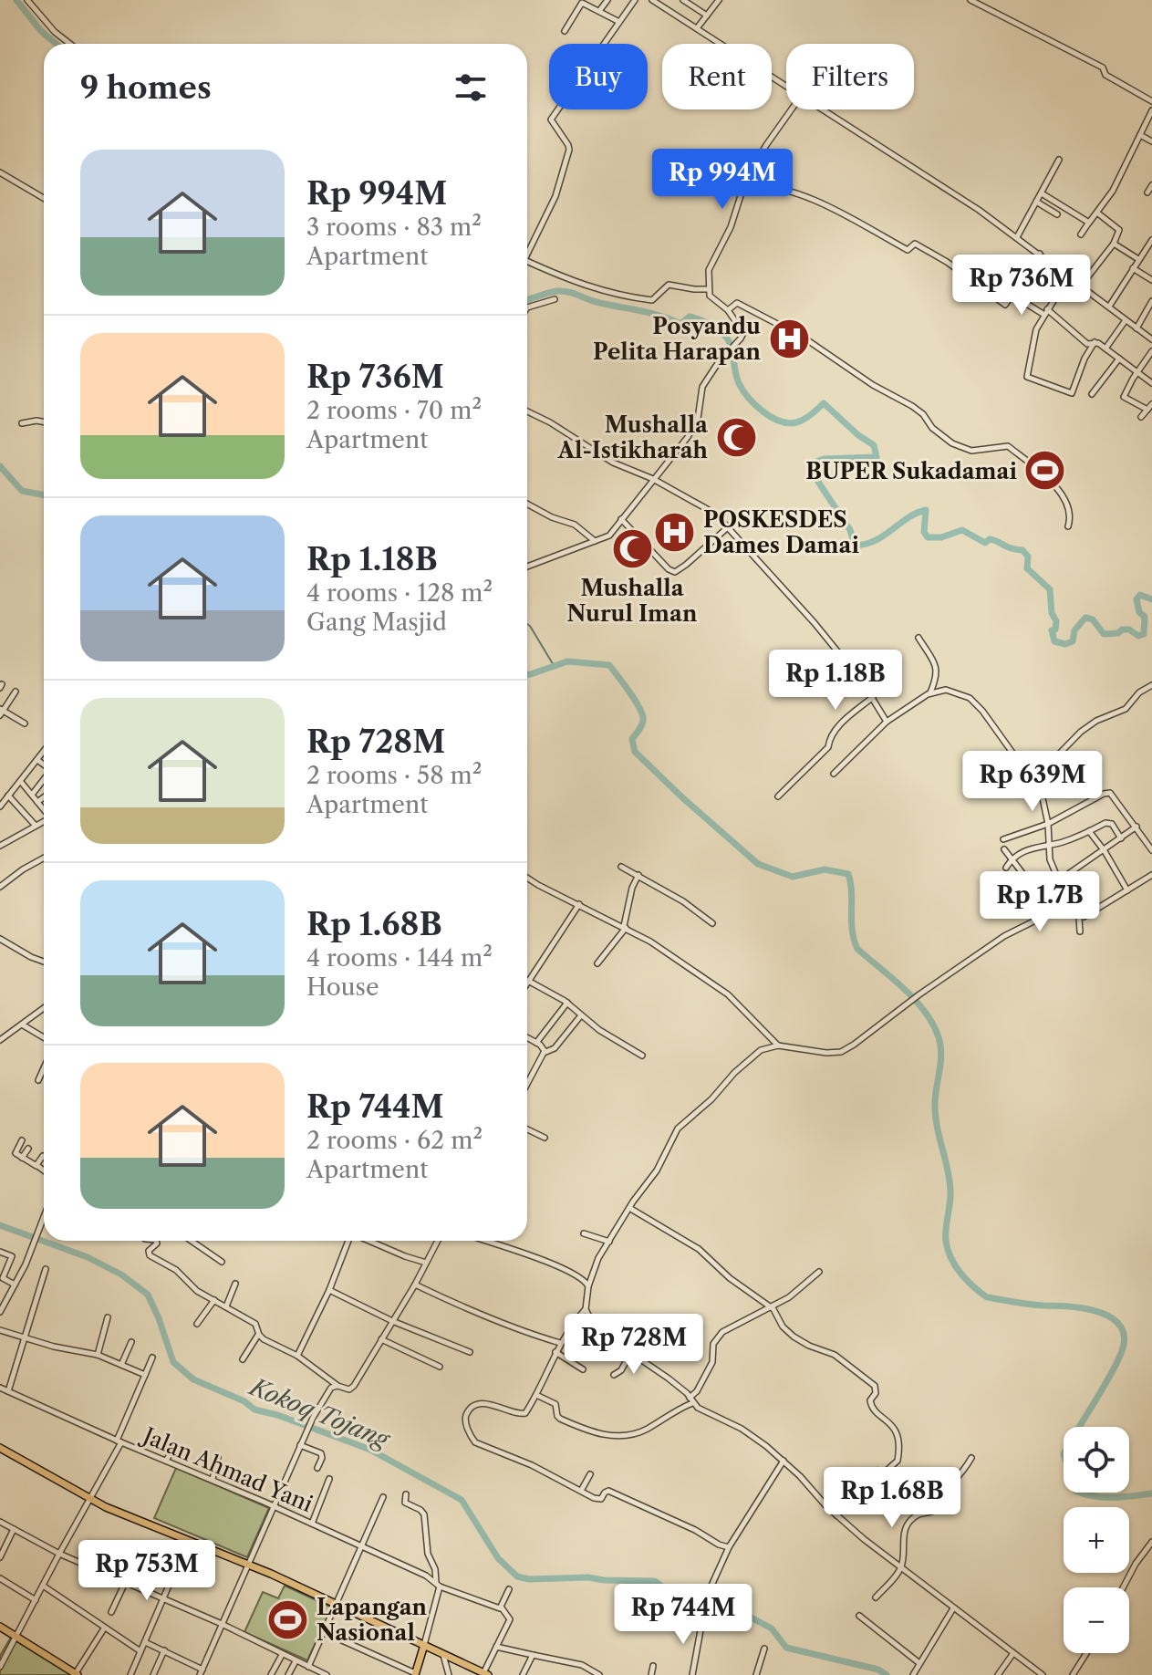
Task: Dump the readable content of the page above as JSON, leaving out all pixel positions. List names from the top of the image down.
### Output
{
  "streets": {
    "street": ["Jalan Ahmad Yani"]
  },
  "water": ["Kokoq Tojang"],
  "places": {
    "hospital": ["Posyandu Pelita Harapan", "POSKESDES Dames Damai"],
    "mosque": ["Mushalla Al-Istikharah", "Mushalla Nurul Iman"],
    "sports": ["BUPER Sukadamai", "Lapangan Nasional"]
  },
  "page": {
    "chip": ["Buy", "Rent", "Filters"],
    "heading": "9 homes",
    "list": [
      {
        "name": "Rp 994M",
        "note": "3 rooms · 83 m² · Apartment"
      },
      {
        "name": "Rp 736M",
        "note": "2 rooms · 70 m² · Apartment"
      },
      {
        "name": "Rp 1.18B",
        "note": "4 rooms · 128 m² · Gang Masjid"
      },
      {
        "name": "Rp 728M",
        "note": "2 rooms · 58 m² · Apartment"
      },
      {
        "name": "Rp 1.68B",
        "note": "4 rooms · 144 m² · House"
      },
      {
        "name": "Rp 744M",
        "note": "2 rooms · 62 m² · Apartment"
      }
    ],
    "price": [
      "Rp 994M",
      "Rp 736M",
      "Rp 1.18B",
      "Rp 639M",
      "Rp 1.7B",
      "Rp 728M",
      "Rp 1.68B",
      "Rp 753M",
      "Rp 744M"
    ],
    "map_buttons": ["+", "−"]
  }
}
